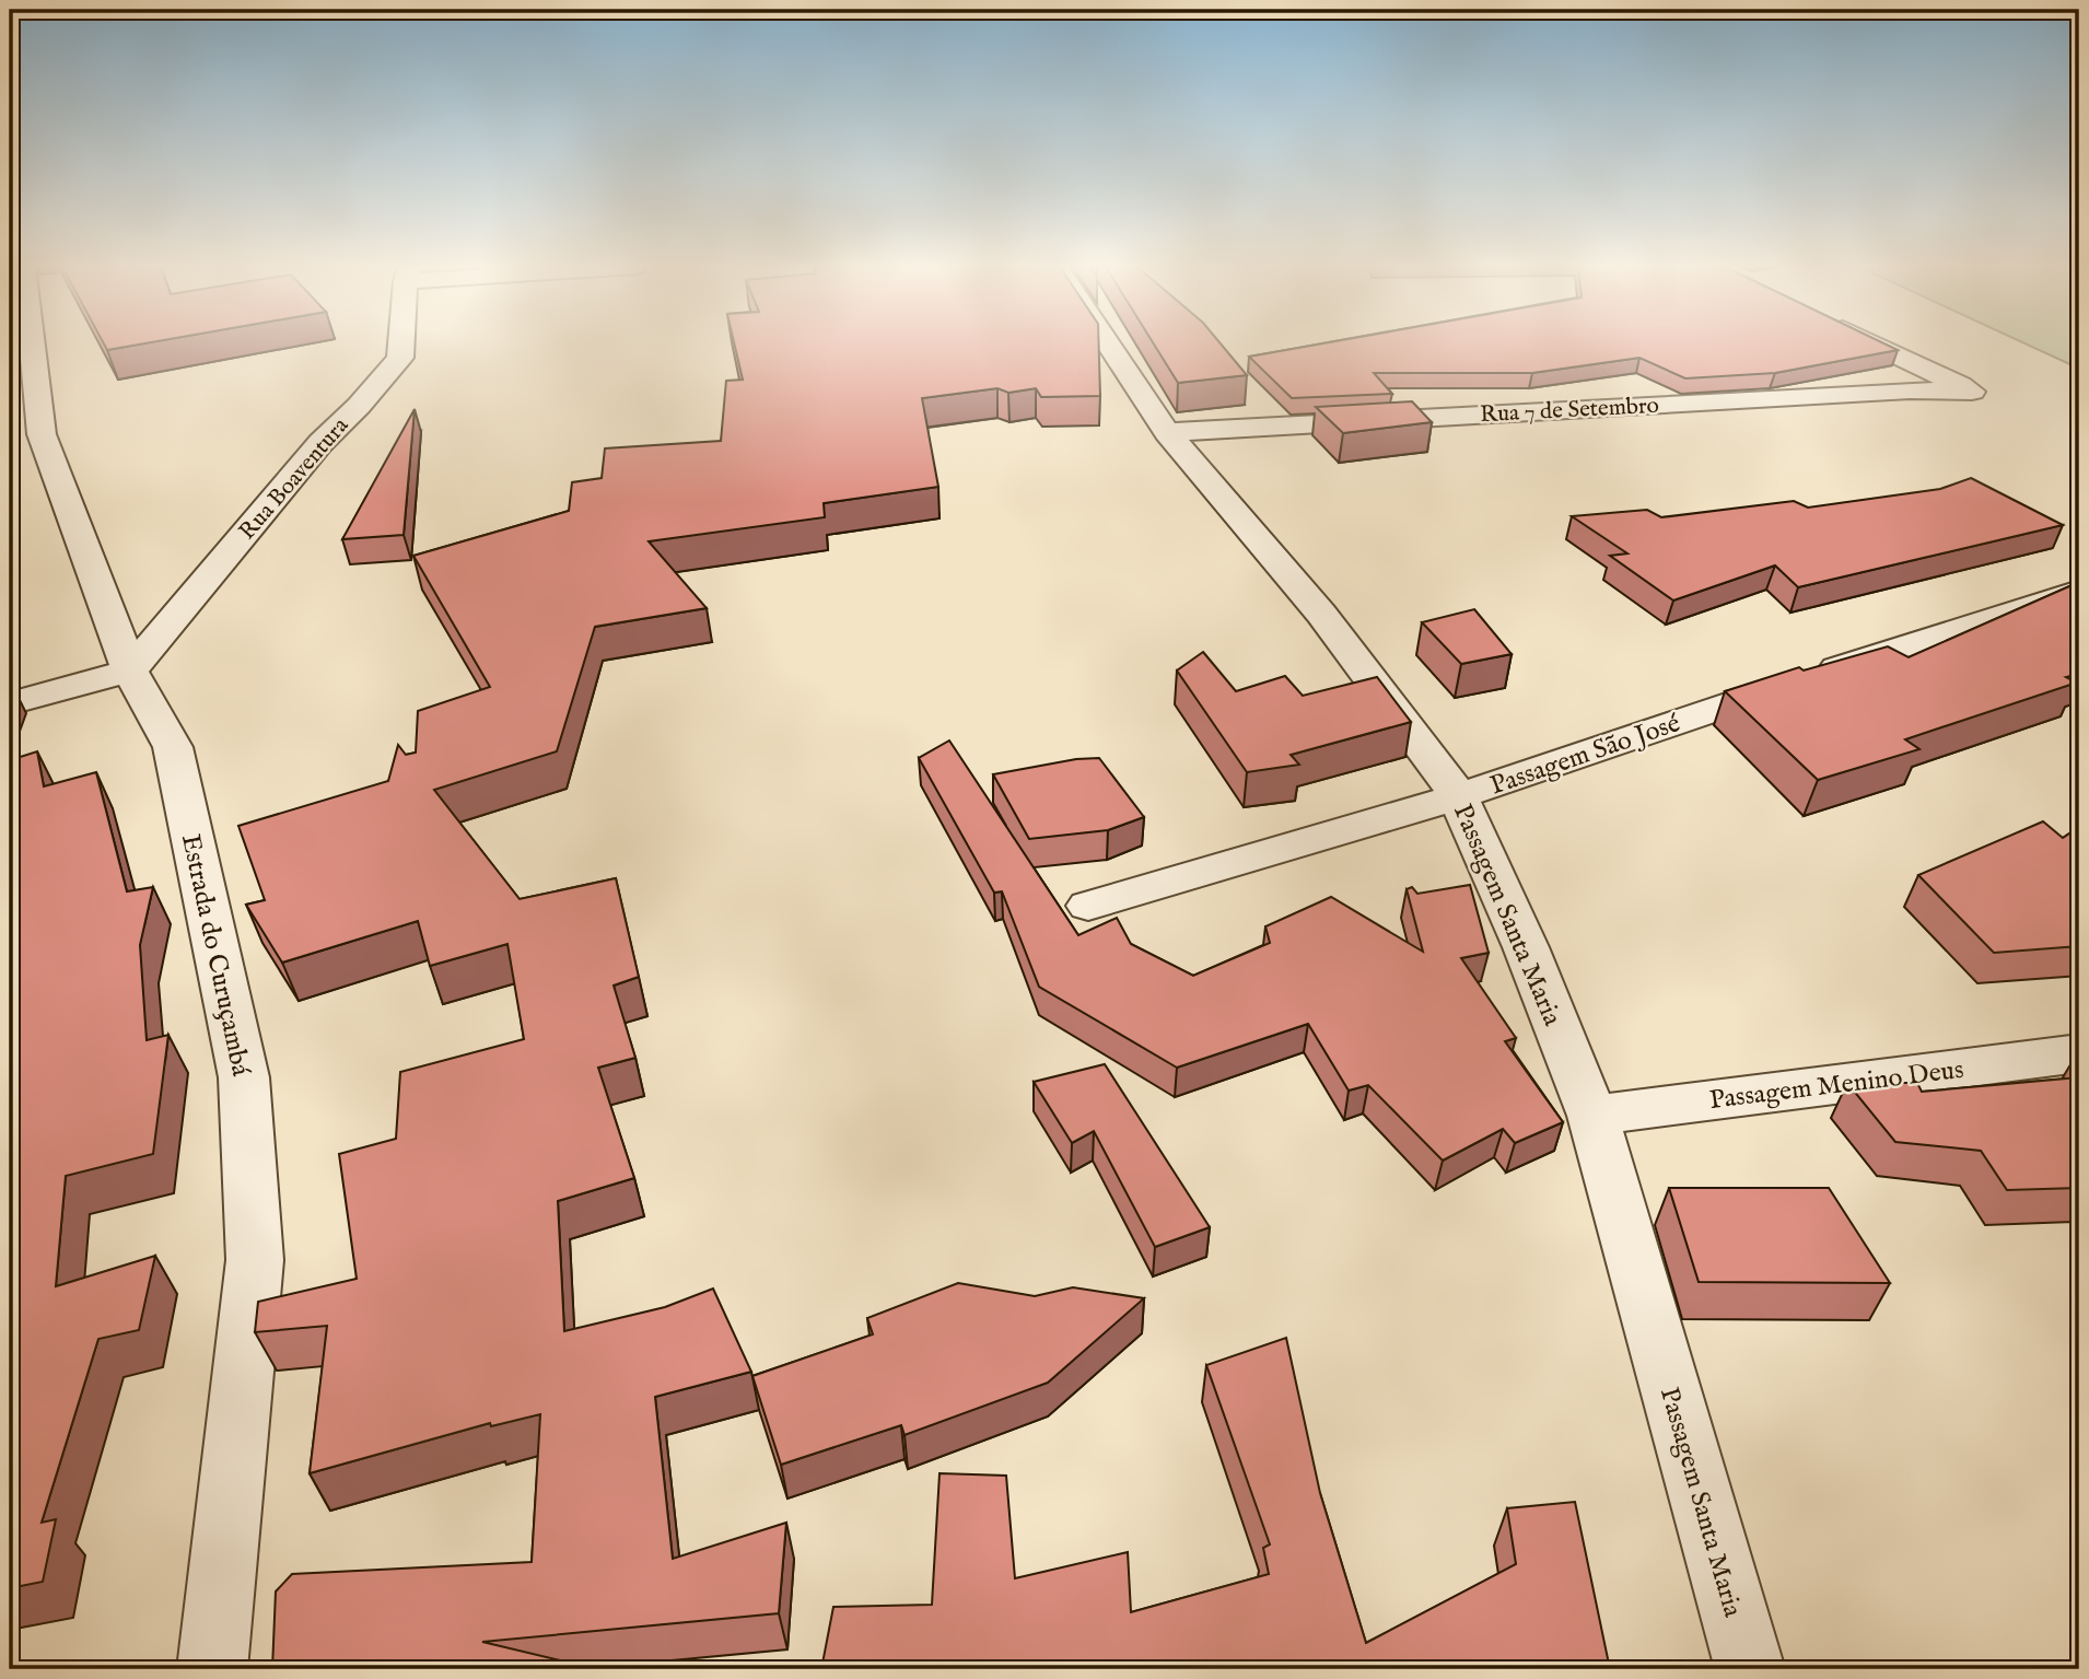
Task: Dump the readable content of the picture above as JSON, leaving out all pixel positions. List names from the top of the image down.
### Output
{
  "streets": {
    "street": [
      "Rua 7 de Setembro",
      "Rua Boaventura",
      "Passagem São José",
      "Passagem Santa Maria",
      "Estrada do Curuçambá",
      "Passagem Menino Deus"
    ]
  },
  "crossings": [
    ["Rua 7 de Setembro", "Passagem Santa Maria"],
    ["Rua Boaventura", "Estrada do Curuçambá"],
    ["Passagem São José", "Passagem Santa Maria"],
    ["Passagem Santa Maria", "Passagem Menino Deus"]
  ]
}
